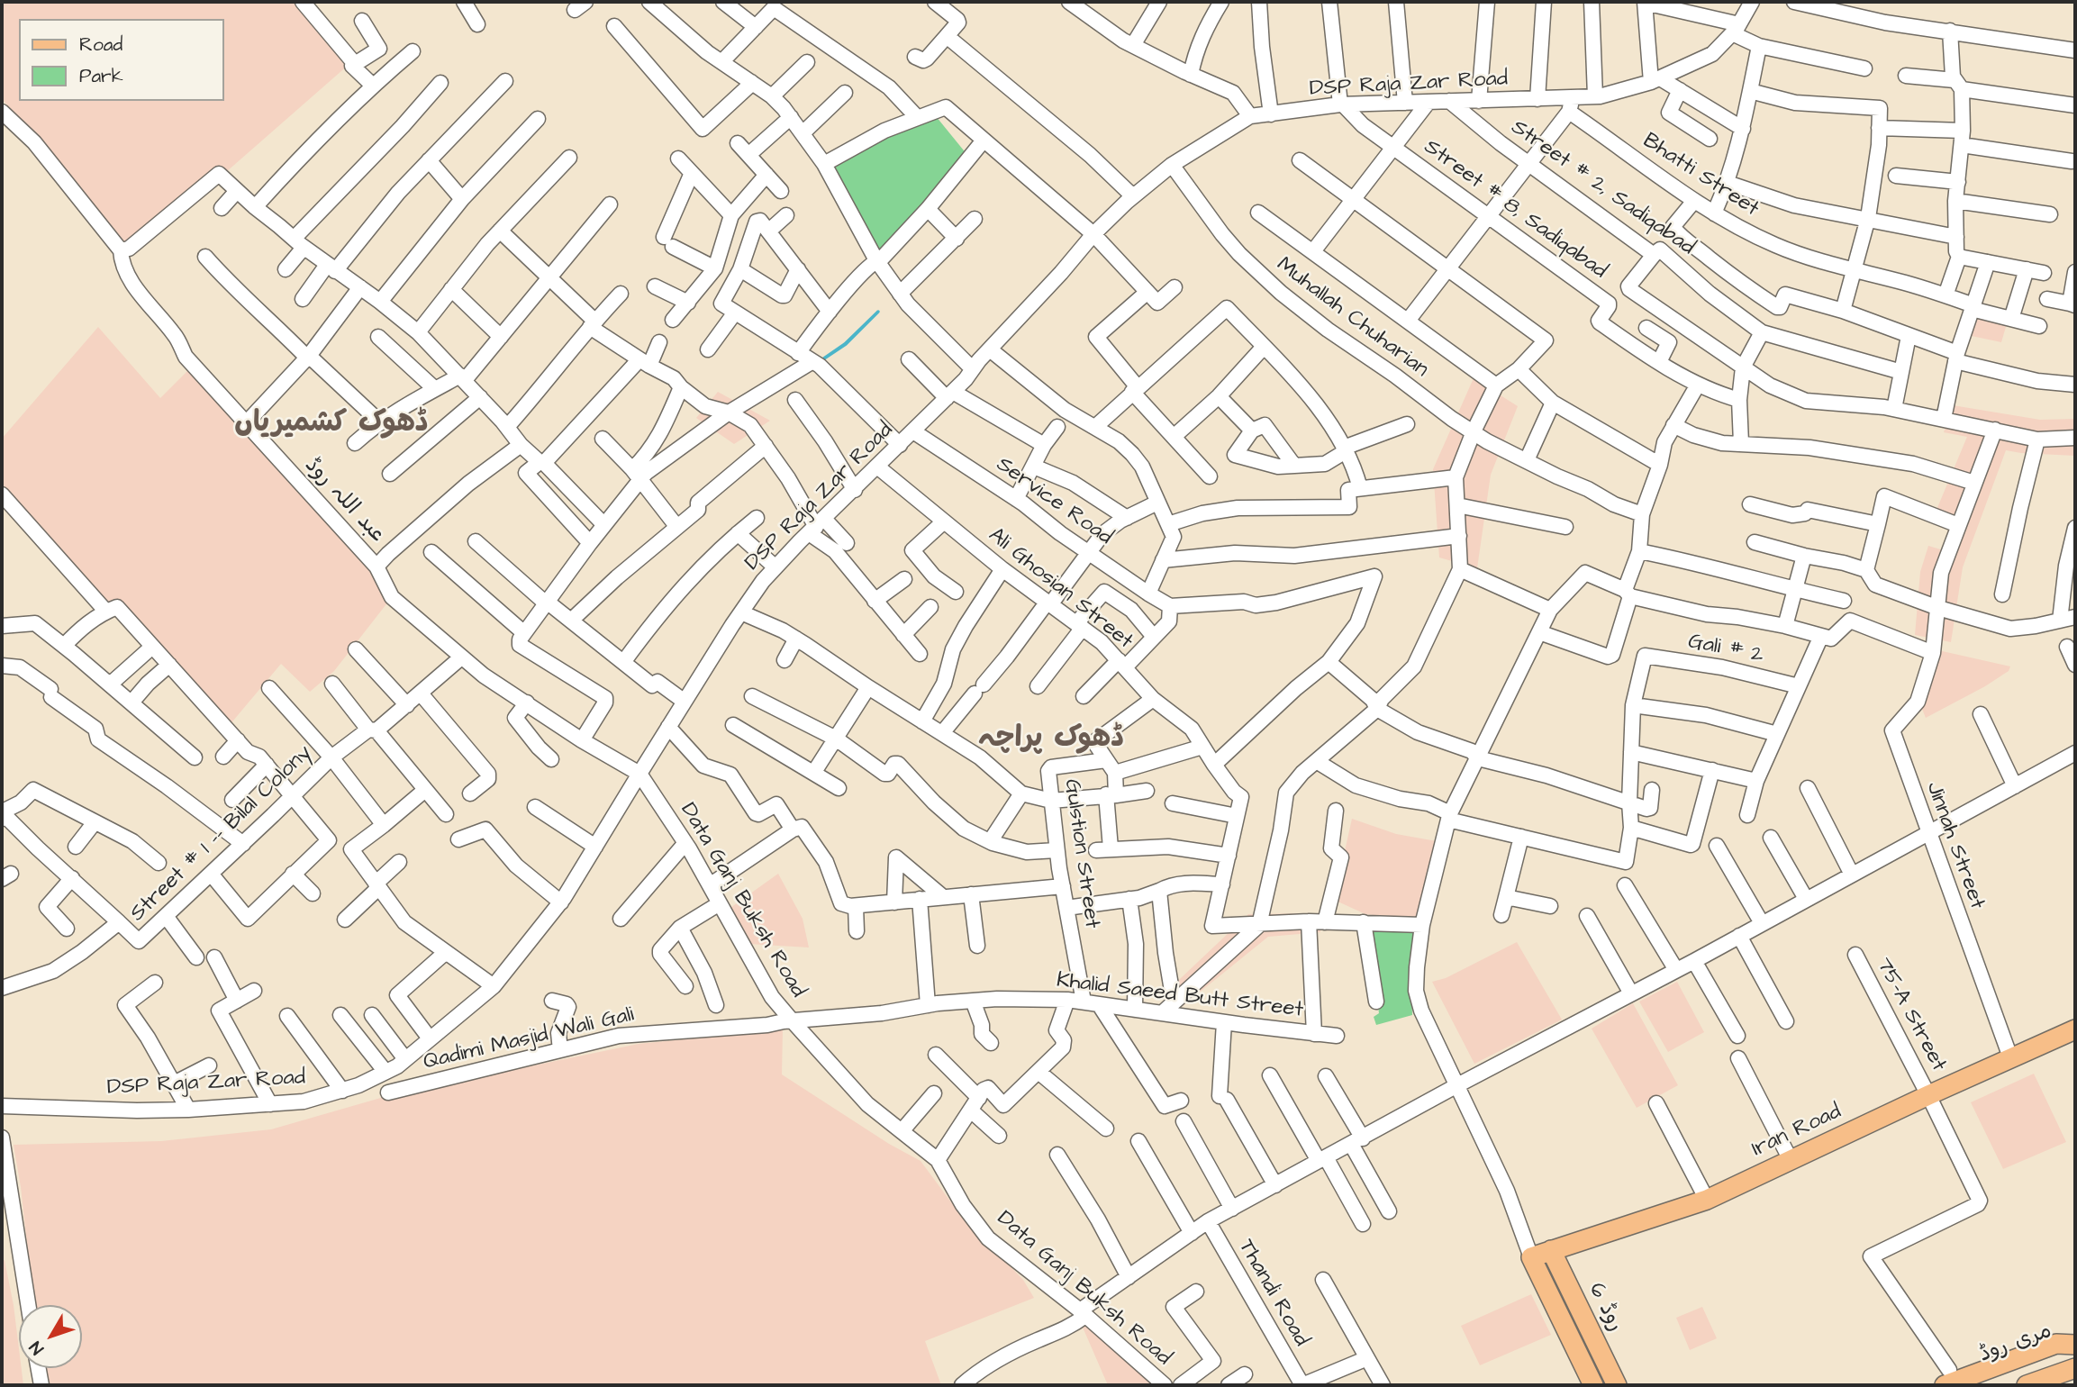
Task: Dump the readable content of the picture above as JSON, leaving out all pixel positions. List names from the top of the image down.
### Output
{
  "streets": {
    "main road": ["Iran Road", "روڈ 6", "مری روڈ"],
    "street": [
      "DSP Raja Zar Road",
      "Bhatti Street",
      "Street # 2, Sadiqabad",
      "Street # 8, Sadiqabad",
      "Muhallah Chuharian",
      "عبد اللہ روڈ",
      "Service Road",
      "Ali Ghosian Street",
      "Gali # 2",
      "Street # 1 -- Bilal Colony",
      "Jinnah Street",
      "Gulstion Street",
      "Data Ganj Buksh Road",
      "Khalid Saeed Butt Street",
      "75-A Street",
      "Qadimi Masjid Wali Gali",
      "Thandi Road"
    ]
  },
  "crossings": [
    ["DSP Raja Zar Road", "Bhatti Street"],
    ["DSP Raja Zar Road", "Street # 2, Sadiqabad"],
    ["DSP Raja Zar Road", "Street # 8, Sadiqabad"],
    ["DSP Raja Zar Road", "Muhallah Chuharian"],
    ["DSP Raja Zar Road", "عبد اللہ روڈ"],
    ["DSP Raja Zar Road", "Service Road"],
    ["DSP Raja Zar Road", "Ali Ghosian Street"],
    ["DSP Raja Zar Road", "Data Ganj Buksh Road"],
    ["عبد اللہ روڈ", "Street # 1 -- Bilal Colony"],
    ["عبد اللہ روڈ", "Data Ganj Buksh Road"],
    ["Jinnah Street", "Iran Road"],
    ["Gulstion Street", "Khalid Saeed Butt Street"],
    ["Data Ganj Buksh Road", "Khalid Saeed Butt Street"],
    ["Data Ganj Buksh Road", "Qadimi Masjid Wali Gali"],
    ["Khalid Saeed Butt Street", "Qadimi Masjid Wali Gali"],
    ["75-A Street", "Iran Road"],
    ["Iran Road", "روڈ 6"]
  ],
  "districts": ["ڈھوک کشمیریاں", "ڈھوک پراچہ"],
  "legend": ["Road", "Park"],
  "north": "bottom left"
}
